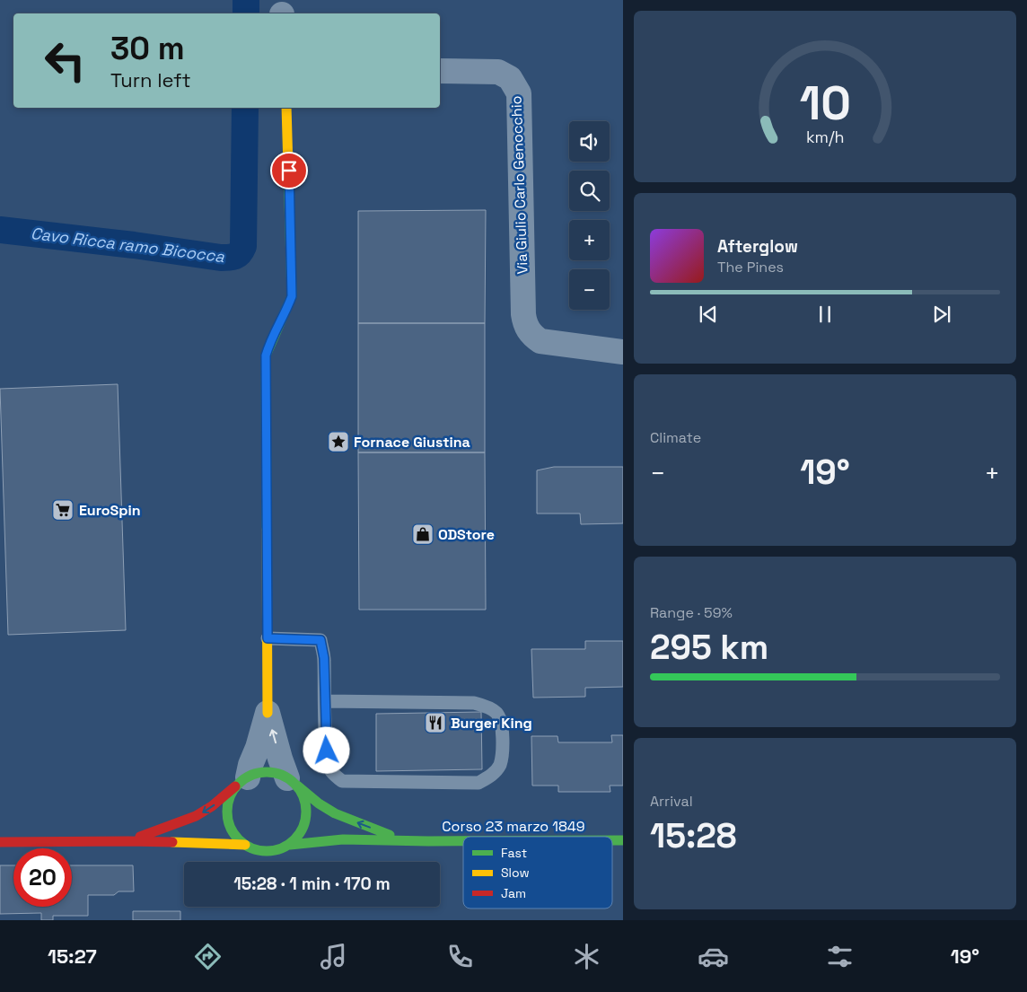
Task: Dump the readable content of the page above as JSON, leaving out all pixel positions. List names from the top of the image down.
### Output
{
  "streets": {
    "main road": ["Corso 23 marzo 1849"],
    "street": ["Via Giulio Carlo Genocchio"]
  },
  "one_way": ["Corso 23 marzo 1849"],
  "water": ["Cavo Ricca ramo Bicocca"],
  "places": {
    "place": ["Fornace Giustina"],
    "supermarket": ["EuroSpin"],
    "shop": ["ODStore"],
    "restaurant": ["Burger King"]
  },
  "legend": ["Fast", "Slow", "Jam"],
  "page": {
    "turn": ["30 m", "Turn left"],
    "map_buttons": ["+", "−"],
    "song": ["Afterglow", "The Pines"],
    "tile": [
      "Climate",
      ["Range · 59%", "295 km"],
      ["Arrival", "15:28"]
    ],
    "heat": ["−", "19°", "+"],
    "limit": "20",
    "trip": "15:28 · 1 min · 170 m",
    "tabs": ["15:27", "19°"],
    "gauge": ["10", "km/h"]
  }
}
